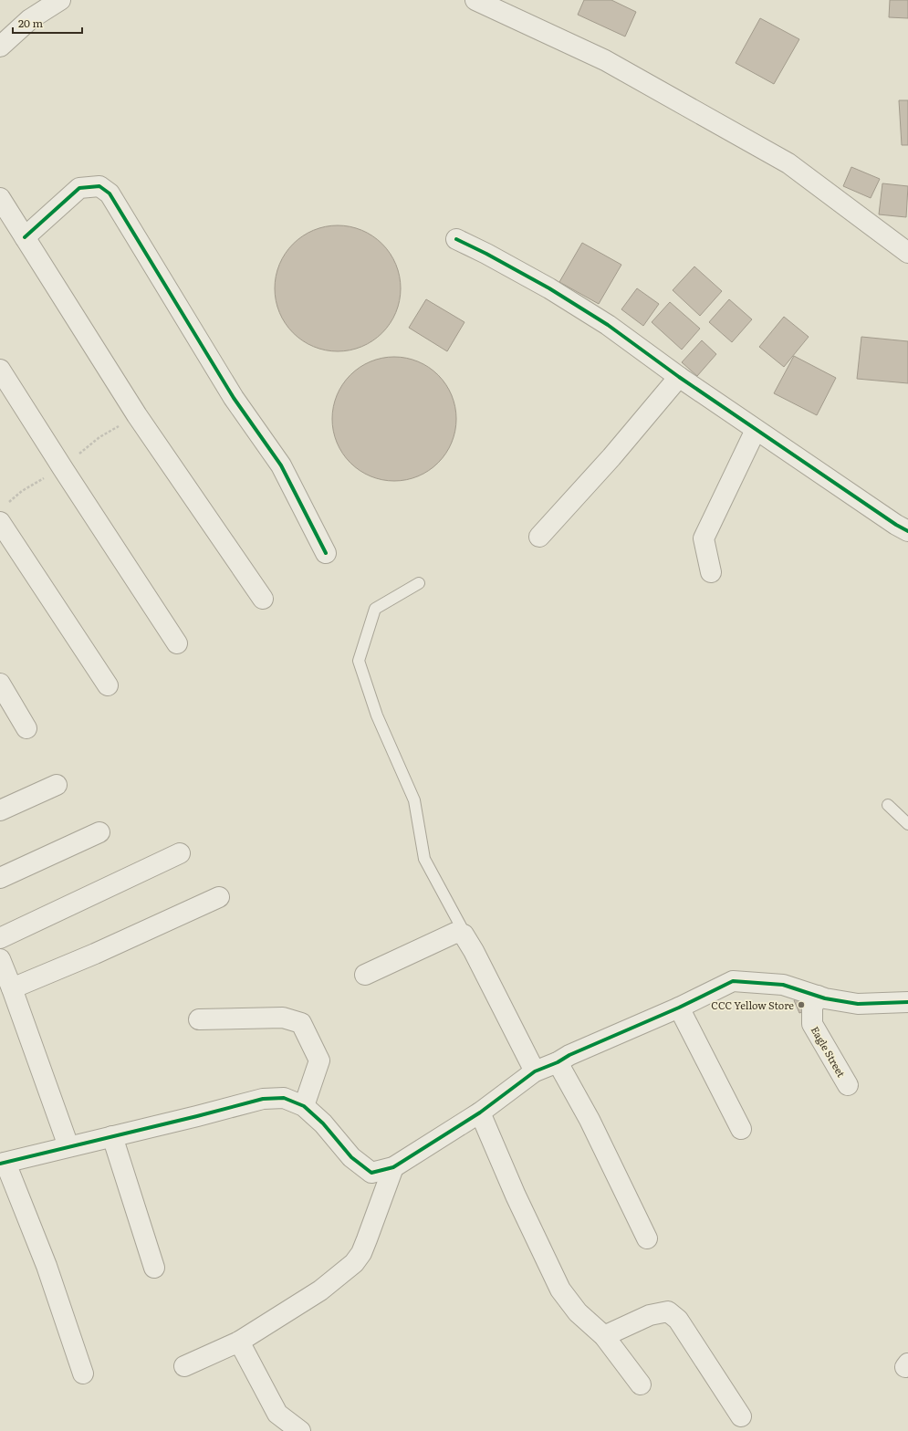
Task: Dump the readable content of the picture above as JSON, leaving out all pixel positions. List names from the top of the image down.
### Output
{
  "streets": {
    "street": ["Eagle Street"]
  },
  "places": ["CCC Yellow Store"],
  "scale_bar": "20 m"
}
